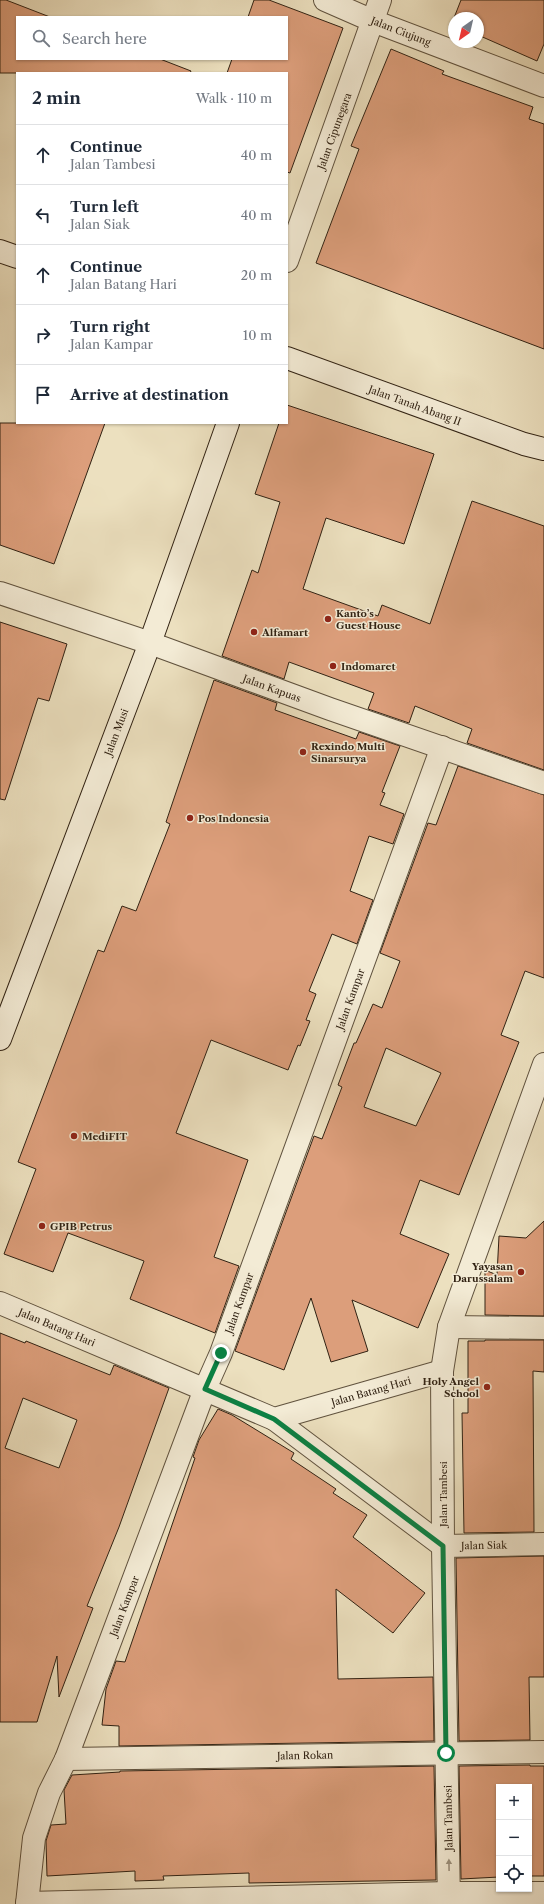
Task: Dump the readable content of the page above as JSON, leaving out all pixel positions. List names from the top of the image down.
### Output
{
  "streets": {
    "street": [
      "Jalan Ciujung",
      "Jalan Cipunegara",
      "Jalan Tanah Abang II",
      "Jalan Kapuas",
      "Jalan Musi",
      "Jalan Kampar",
      "Jalan Batang Hari",
      "Jalan Tambesi",
      "Jalan Siak",
      "Jalan Rokan"
    ]
  },
  "crossings": [
    ["Jalan Ciujung", "Jalan Cipunegara"],
    ["Jalan Kapuas", "Jalan Musi"],
    ["Jalan Kapuas", "Jalan Kampar"],
    ["Jalan Kampar", "Jalan Batang Hari"],
    ["Jalan Kampar", "Jalan Rokan"],
    ["Jalan Batang Hari", "Jalan Tambesi"],
    ["Jalan Tambesi", "Jalan Siak"],
    ["Jalan Tambesi", "Jalan Rokan"]
  ],
  "places": [
    "Kanto’s Guest House",
    "Alfamart",
    "Indomaret",
    "Rexindo Multi Sinarsurya",
    "Pos Indonesia",
    "MediFIT",
    "GPIB Petrus",
    "Yayasan Darussalam",
    "Holy Angel School"
  ],
  "north": "bottom left",
  "page": {
    "search": "Search here",
    "heading": ["2 min", "Walk · 110 m"],
    "list": [
      ["Continue", "Jalan Tambesi", "40 m"],
      ["Turn left", "Jalan Siak", "40 m"],
      ["Continue", "Jalan Batang Hari", "20 m"],
      ["Turn right", "Jalan Kampar", "10 m"],
      "Arrive at destination"
    ],
    "map_buttons": ["+", "−"]
  }
}
